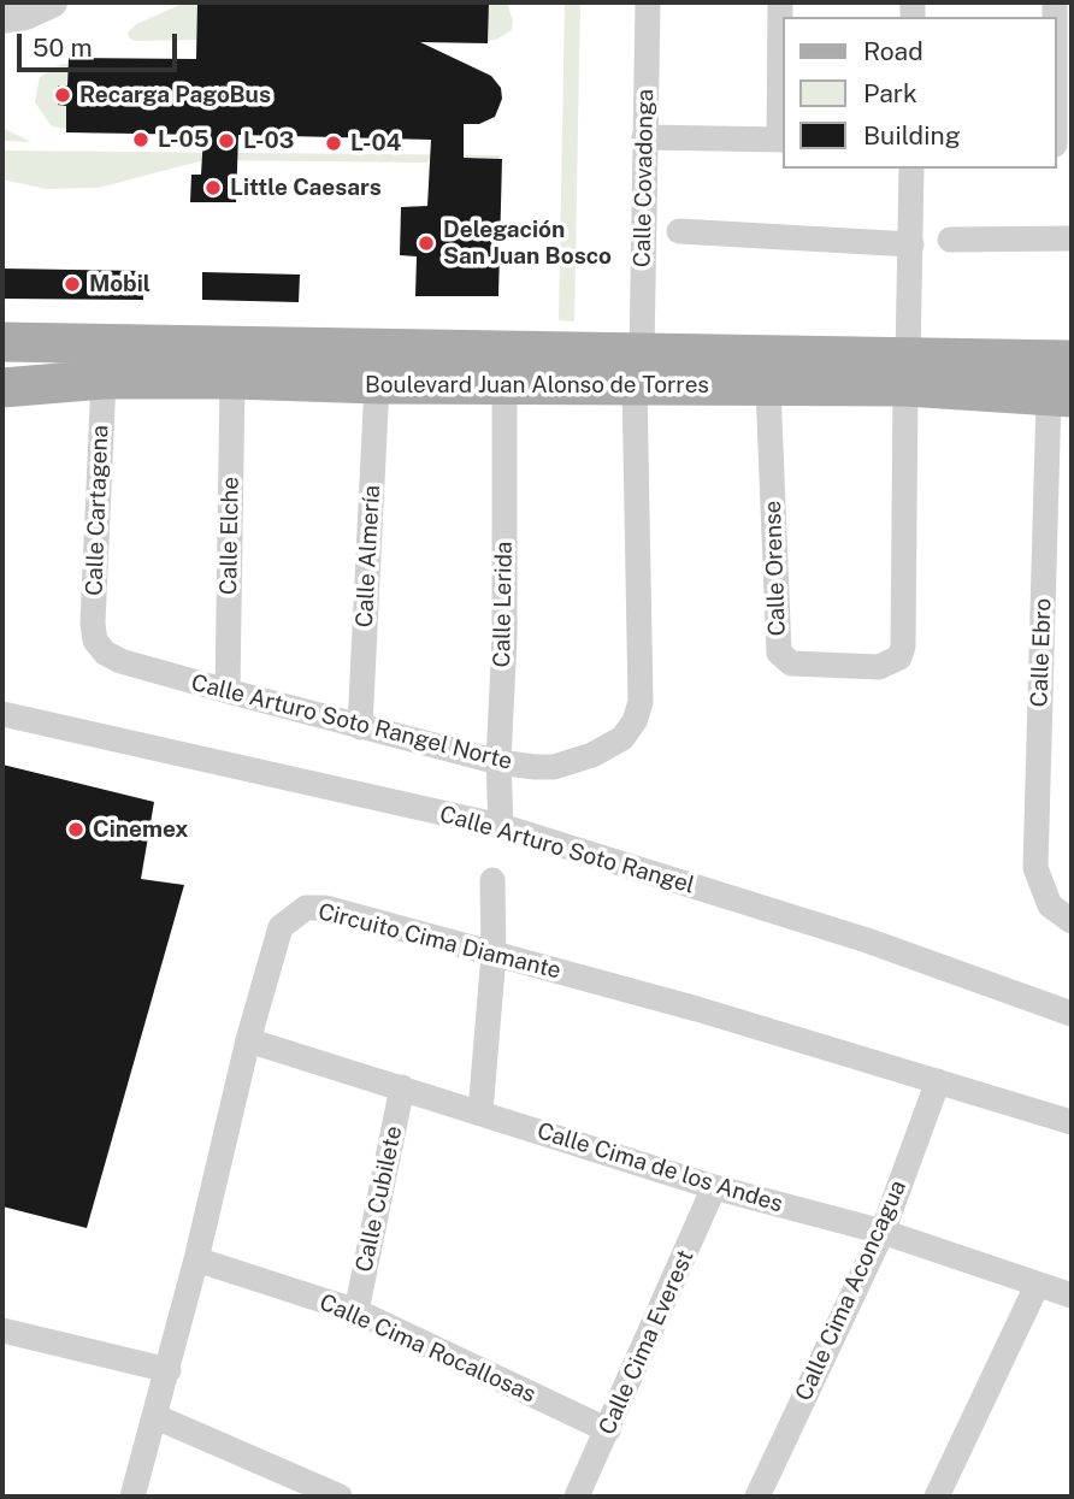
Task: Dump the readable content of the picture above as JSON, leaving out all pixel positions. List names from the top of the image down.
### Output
{
  "streets": {
    "main road": ["Boulevard Juan Alonso de Torres"],
    "street": [
      "Calle Covadonga",
      "Calle Cartagena",
      "Calle Elche",
      "Calle Almería",
      "Calle Orense",
      "Calle Lerida",
      "Calle Ebro",
      "Calle Arturo Soto Rangel Norte",
      "Calle Arturo Soto Rangel",
      "Circuito Cima Diamante",
      "Calle Cima de los Andes",
      "Calle Cubilete",
      "Calle Cima Aconcagua",
      "Calle Cima Everest",
      "Calle Cima Rocallosas"
    ]
  },
  "crossings": [
    ["Calle Covadonga", "Boulevard Juan Alonso de Torres"],
    ["Calle Covadonga", "Calle Arturo Soto Rangel Norte"],
    ["Boulevard Juan Alonso de Torres", "Calle Cartagena"],
    ["Boulevard Juan Alonso de Torres", "Calle Elche"],
    ["Boulevard Juan Alonso de Torres", "Calle Almería"],
    ["Boulevard Juan Alonso de Torres", "Calle Orense"],
    ["Boulevard Juan Alonso de Torres", "Calle Lerida"],
    ["Boulevard Juan Alonso de Torres", "Calle Ebro"],
    ["Calle Cartagena", "Calle Arturo Soto Rangel Norte"],
    ["Calle Elche", "Calle Arturo Soto Rangel Norte"],
    ["Calle Almería", "Calle Arturo Soto Rangel Norte"],
    ["Calle Lerida", "Calle Arturo Soto Rangel Norte"],
    ["Calle Lerida", "Calle Arturo Soto Rangel"],
    ["Circuito Cima Diamante", "Calle Cima de los Andes"],
    ["Circuito Cima Diamante", "Calle Cima Aconcagua"],
    ["Circuito Cima Diamante", "Calle Cima Rocallosas"],
    ["Calle Cima de los Andes", "Calle Cubilete"],
    ["Calle Cima de los Andes", "Calle Cima Aconcagua"],
    ["Calle Cima de los Andes", "Calle Cima Everest"],
    ["Calle Cubilete", "Calle Cima Rocallosas"],
    ["Calle Cima Everest", "Calle Cima Rocallosas"]
  ],
  "places": [
    "Recarga PagoBus",
    "L-05",
    "L-03",
    "L-04",
    "Little Caesars",
    "Delegación San Juan Bosco",
    "Mobil",
    "Cinemex"
  ],
  "legend": ["Road", "Park", "Building"],
  "scale_bar": "50 m"
}
